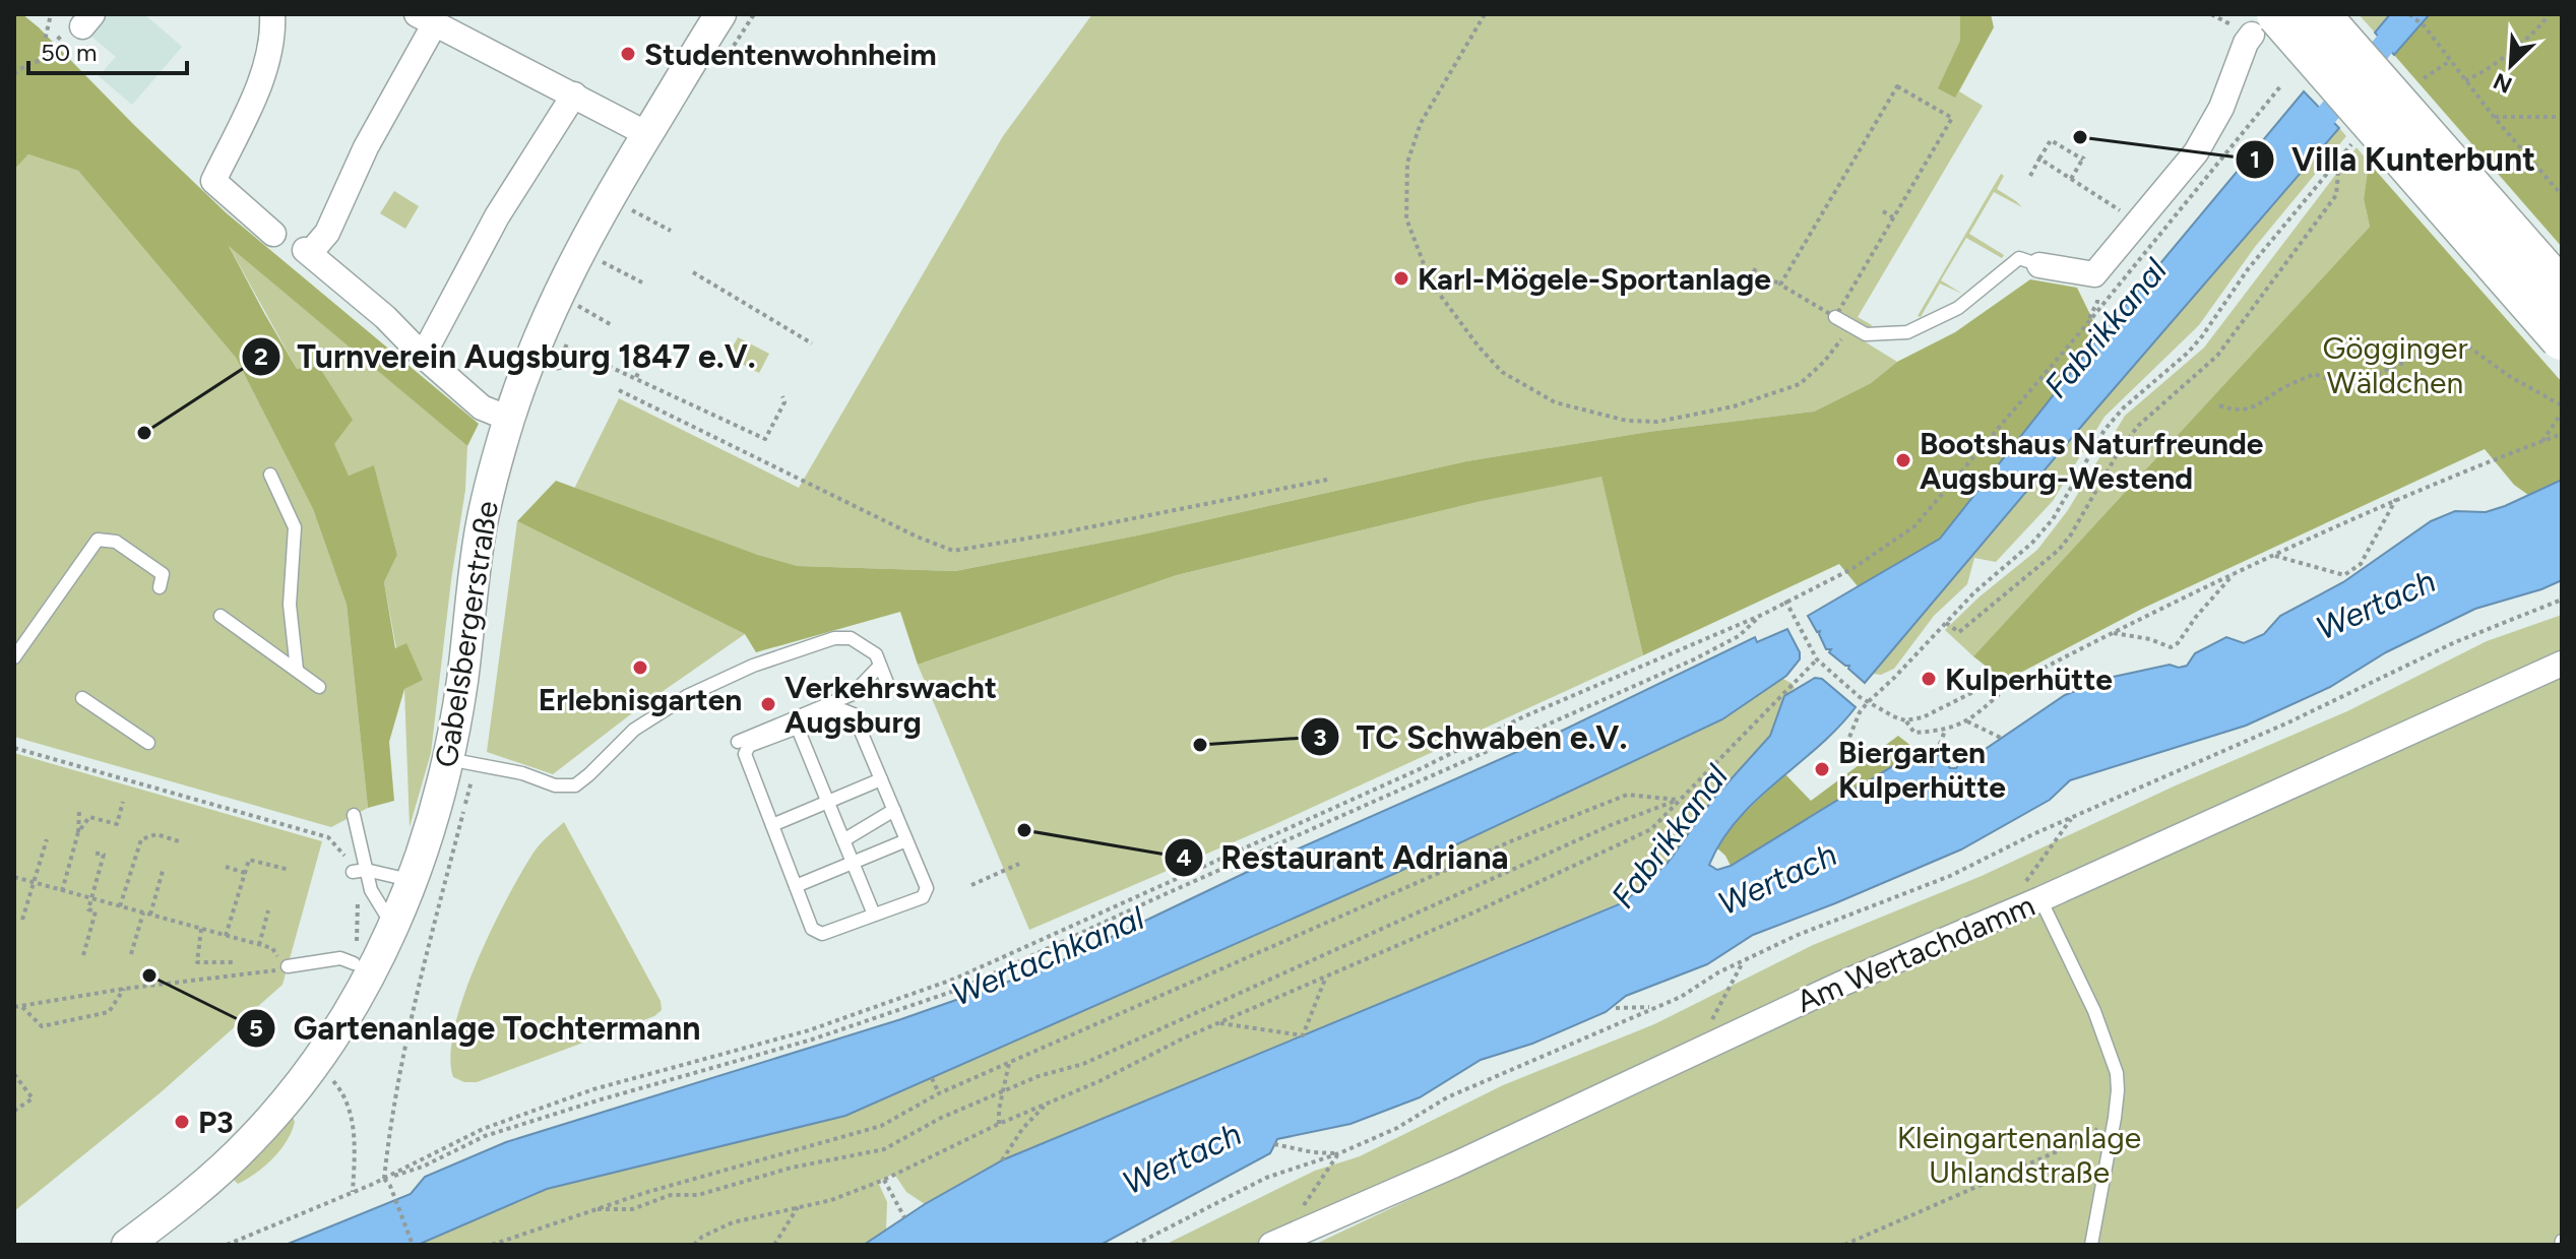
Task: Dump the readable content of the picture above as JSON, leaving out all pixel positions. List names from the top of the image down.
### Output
{
  "streets": {
    "street": ["Gabelsbergerstraße", "Am Wertachdamm"]
  },
  "water": ["Fabrikkanal", "Wertach", "Wertachkanal"],
  "parks": ["Gögginger Wäldchen", "Kleingartenanlage Uhlandstraße"],
  "places": [
    "Studentenwohnheim",
    "Villa Kunterbunt",
    "Karl-Mögele-Sportanlage",
    "Turnverein Augsburg 1847 e.V.",
    "Bootshaus Naturfreunde Augsburg-Westend",
    "Erlebnisgarten",
    "Kulperhütte",
    "Verkehrswacht Augsburg",
    "TC Schwaben e.V.",
    "Biergarten Kulperhütte",
    "Restaurant Adriana",
    "Gartenanlage Tochtermann",
    "P3"
  ],
  "scale_bar": "50 m",
  "north": "bottom left"
}
